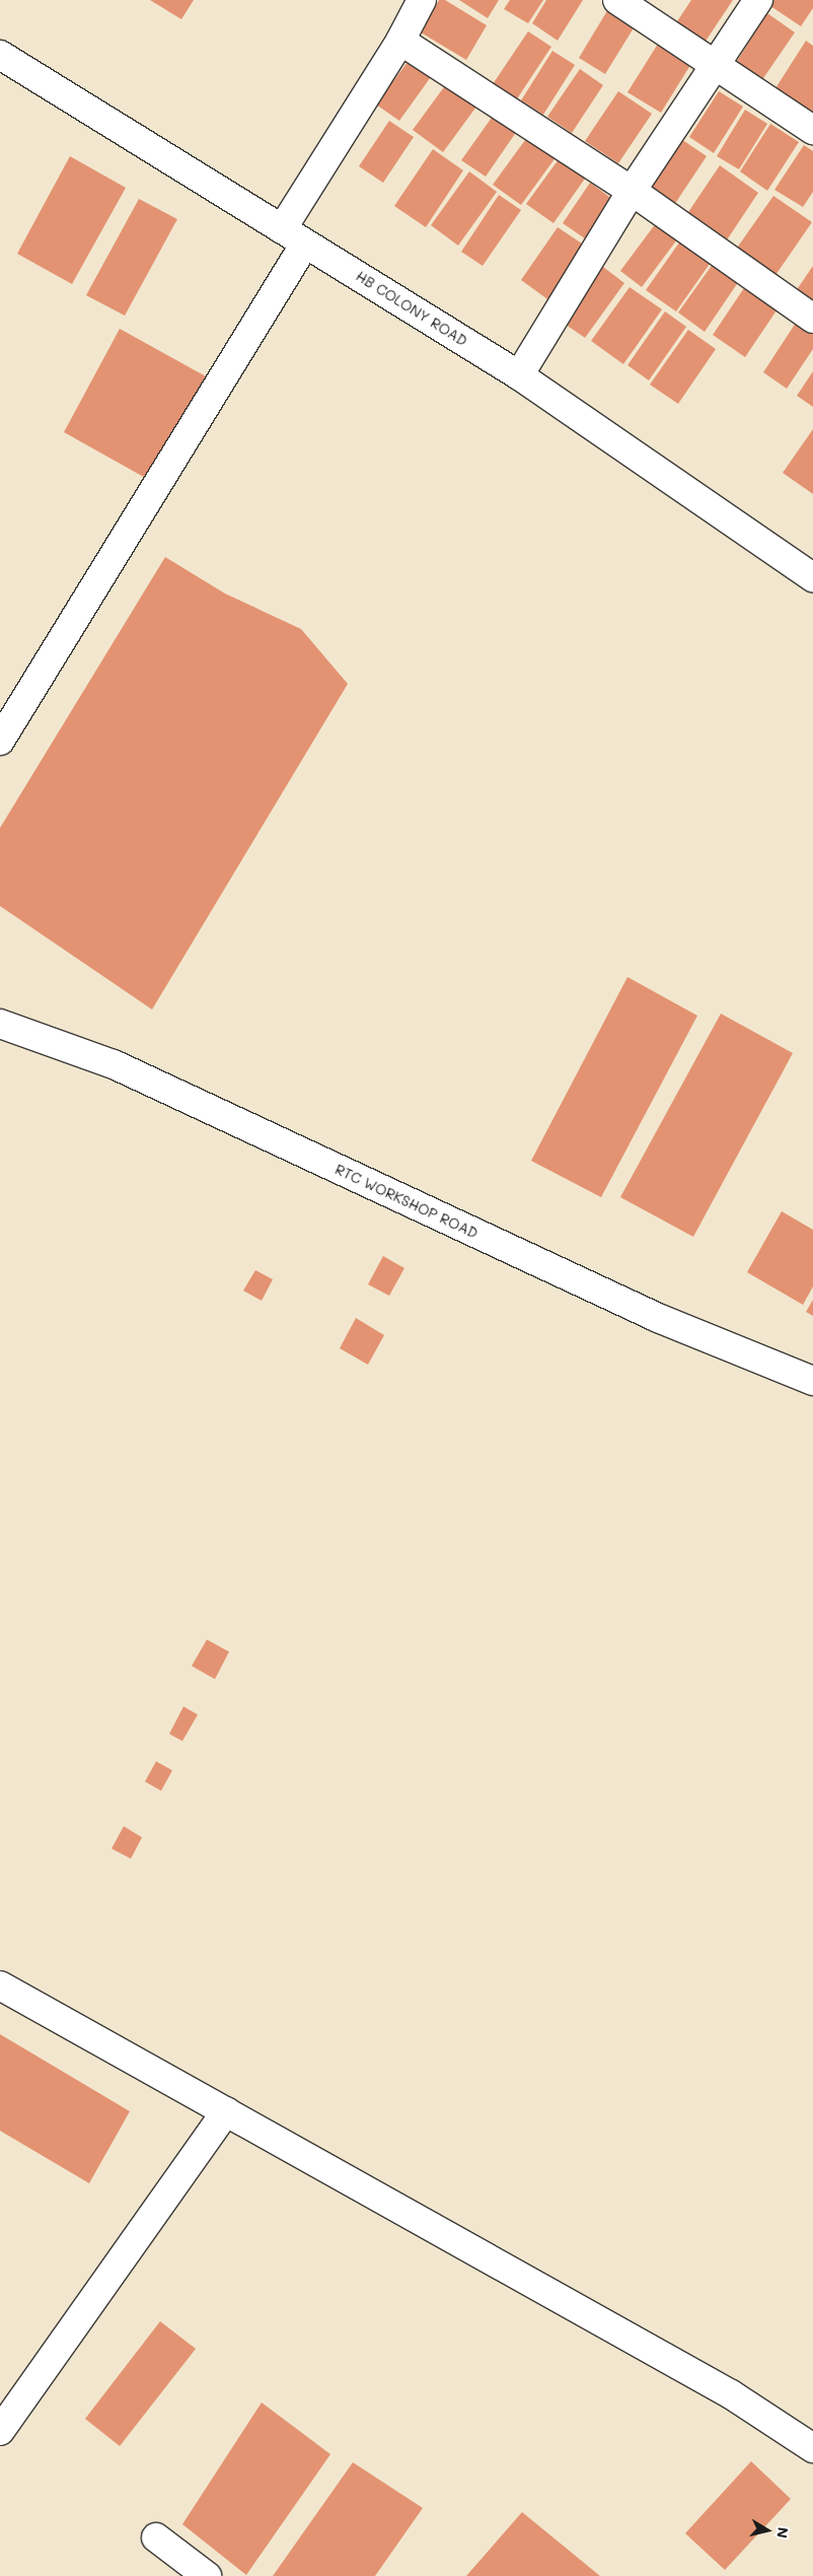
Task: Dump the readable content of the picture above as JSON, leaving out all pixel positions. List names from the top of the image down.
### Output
{
  "streets": {
    "street": ["HB COLONY ROAD", "RTC WORKSHOP ROAD"]
  },
  "north": "right"
}
